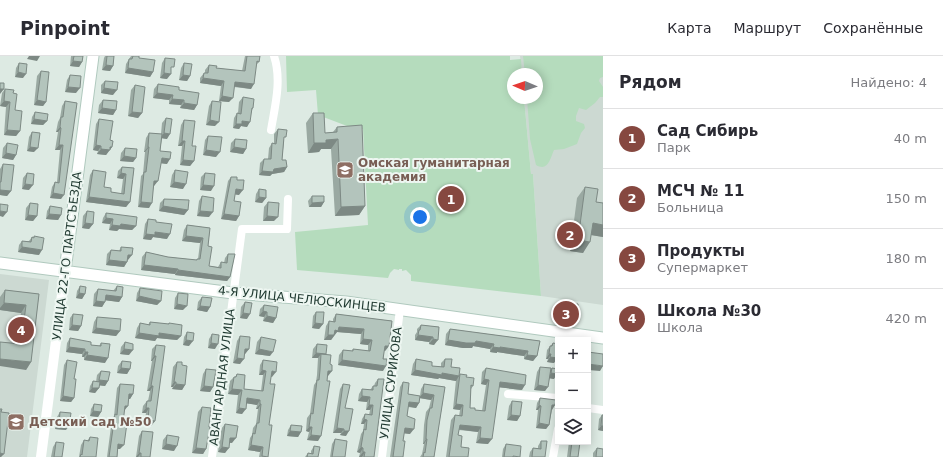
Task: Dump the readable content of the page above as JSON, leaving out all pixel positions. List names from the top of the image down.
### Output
{
  "streets": {
    "main road": ["УЛИЦА 22-ГО ПАРТСЪЕЗДА", "4-Я УЛИЦА ЧЕЛЮСКИНЦЕВ"],
    "street": ["АВАНГАРДНАЯ УЛИЦА", "УЛИЦА СУРИКОВА"]
  },
  "crossings": [
    ["УЛИЦА 22-ГО ПАРТСЪЕЗДА", "4-Я УЛИЦА ЧЕЛЮСКИНЦЕВ"],
    ["4-Я УЛИЦА ЧЕЛЮСКИНЦЕВ", "АВАНГАРДНАЯ УЛИЦА"],
    ["4-Я УЛИЦА ЧЕЛЮСКИНЦЕВ", "УЛИЦА СУРИКОВА"]
  ],
  "places": {
    "school or university": ["Омская гуманитарная академия", "Детский сад №50"]
  },
  "north": "left",
  "page": {
    "header": "Pinpoint",
    "nav": ["Карта", "Маршрут", "Сохранённые"],
    "heading": ["Рядом", "Найдено: 4"],
    "list": [
      {
        "mark": "1",
        "name": "Сад Сибирь",
        "note": "Парк",
        "value": "40 m"
      },
      {
        "mark": "2",
        "name": "МСЧ № 11",
        "note": "Больница",
        "value": "150 m"
      },
      {
        "mark": "3",
        "name": "Продукты",
        "note": "Супермаркет",
        "value": "180 m"
      },
      {
        "mark": "4",
        "name": "Школа №30",
        "note": "Школа",
        "value": "420 m"
      }
    ],
    "pins": [
      "1",
      "2",
      "3",
      "4"
    ],
    "map_buttons": ["+", "−"]
  }
}
